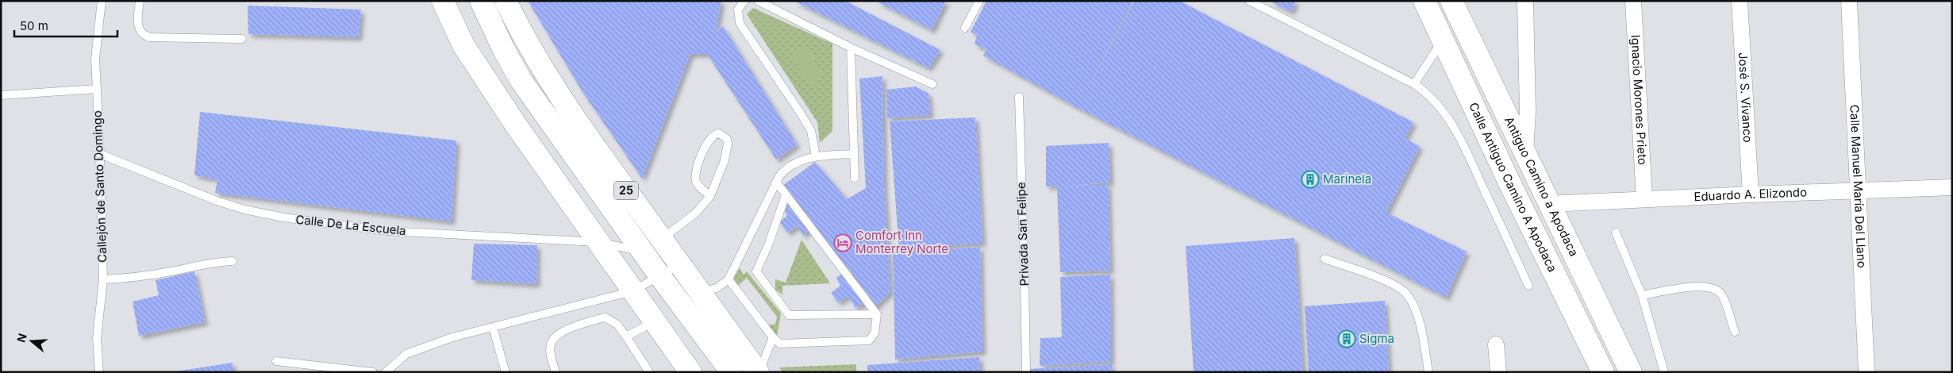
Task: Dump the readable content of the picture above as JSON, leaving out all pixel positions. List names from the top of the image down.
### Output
{
  "streets": {
    "street": [
      "José S. Vivanco",
      "Ignacio Morones Prieto",
      "Antiguo Camino a Apodaca",
      "Calle Manuel María Del Llano",
      "Calle Antiguo Camino A Apodaca",
      "25",
      "Eduardo A. Elizondo"
    ],
    "lane": ["Callejón de Santo Domingo", "Calle De La Escuela", "Privada San Felipe"]
  },
  "crossings": [
    ["José S. Vivanco", "Eduardo A. Elizondo"],
    ["Ignacio Morones Prieto", "Eduardo A. Elizondo"],
    ["Callejón de Santo Domingo", "Calle De La Escuela"],
    ["Antiguo Camino a Apodaca", "Eduardo A. Elizondo"],
    ["Calle Manuel María Del Llano", "Eduardo A. Elizondo"],
    ["25", "Calle De La Escuela"]
  ],
  "places": {
    "building": ["Marinela", "Sigma"],
    "hotel": ["Comfort Inn Monterrey Norte"]
  },
  "scale_bar": "50 m",
  "north": "left"
}
